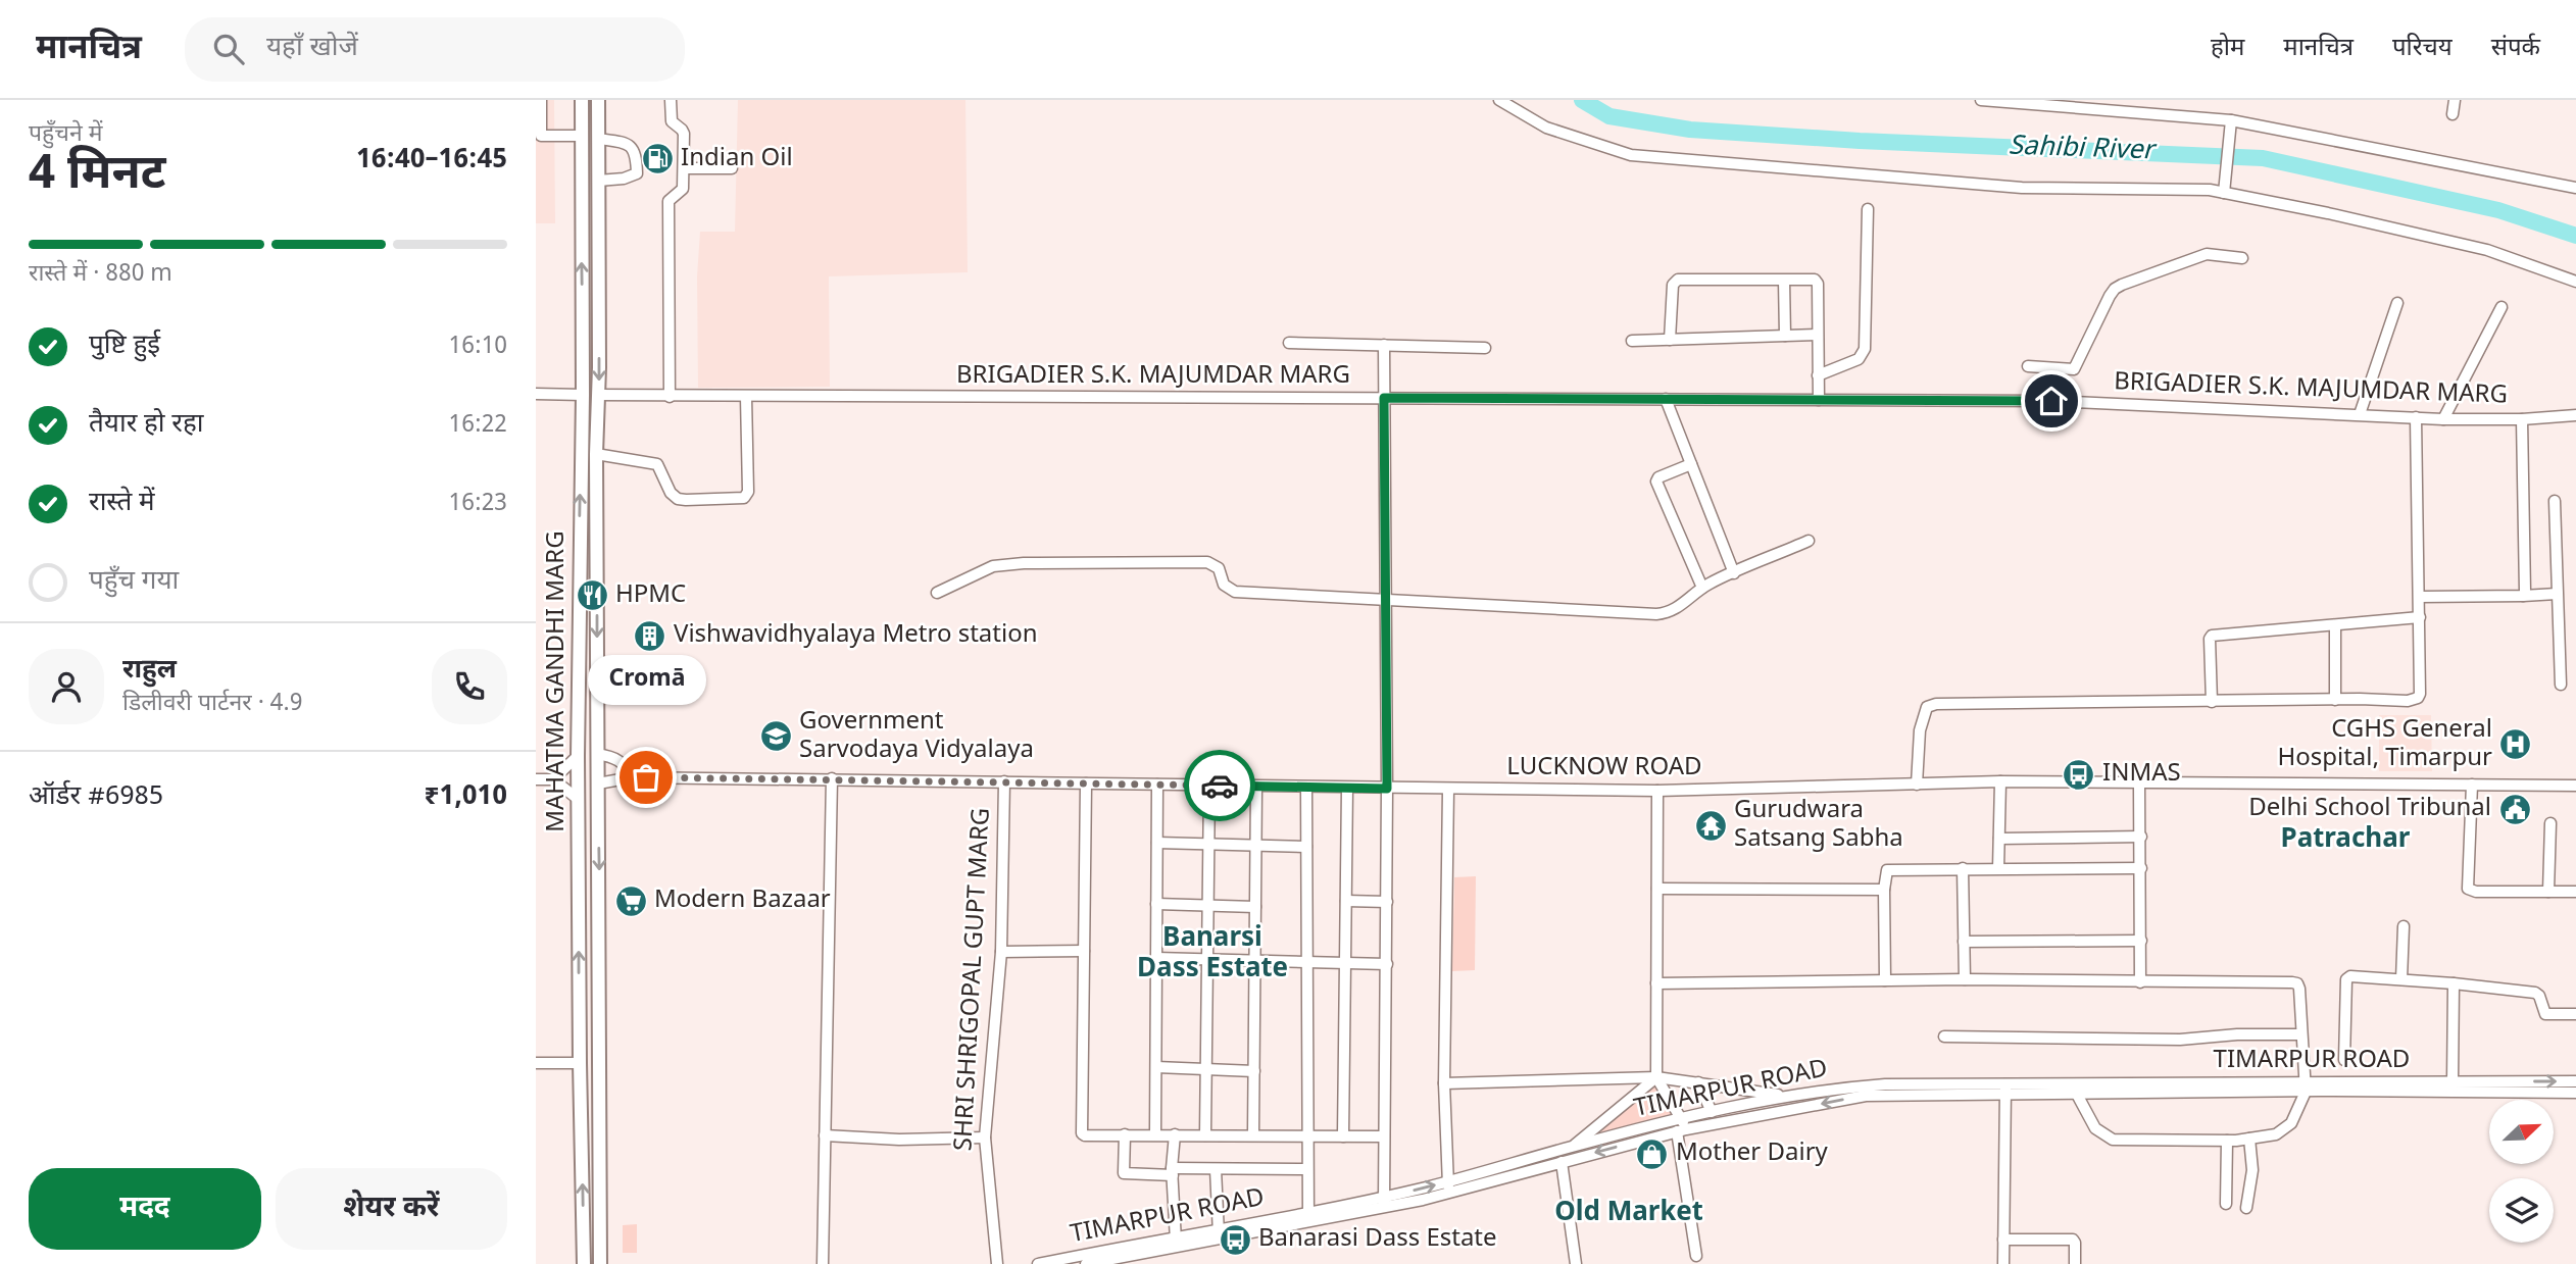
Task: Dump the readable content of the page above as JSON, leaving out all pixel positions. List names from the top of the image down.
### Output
{
  "streets": {
    "main road": ["MAHATMA GANDHI MARG"],
    "street": [
      "BRIGADIER S.K. MAJUMDAR MARG",
      "LUCKNOW ROAD",
      "SHRI SHRIGOPAL GUPT MARG",
      "TIMARPUR ROAD"
    ]
  },
  "crossings": [
    ["BRIGADIER S.K. MAJUMDAR MARG", "MAHATMA GANDHI MARG"],
    ["MAHATMA GANDHI MARG", "LUCKNOW ROAD"],
    ["LUCKNOW ROAD", "SHRI SHRIGOPAL GUPT MARG"]
  ],
  "districts": ["Patrachar", "Banarsi Dass Estate", "Old Market"],
  "water": ["Sahibi River"],
  "places": {
    "fuel station": ["Indian Oil"],
    "restaurant": ["HPMC"],
    "building": ["Vishwavidhyalaya Metro station"],
    "school or university": ["Government Sarvodaya Vidyalaya"],
    "hospital": ["CGHS General Hospital, Timarpur"],
    "bus stop": ["INMAS", "Banarasi Dass Estate"],
    "other": ["Cromā"],
    "public building": ["Delhi School Tribunal"],
    "temple": ["Gurudwara Satsang Sabha"],
    "supermarket": ["Modern Bazaar"],
    "shop": ["Mother Dairy"]
  },
  "north": "top right",
  "page": {
    "header": "मानचित्र",
    "search": "यहाँ खोजें",
    "nav": [
      "होम",
      "मानचित्र",
      "परिचय",
      "संपर्क"
    ],
    "heading": ["4 मिनट", "पहुँचने में", "16:40–16:45"],
    "panel": [
      "राहुल",
      "डिलीवरी पार्टनर · 4.9",
      "ऑर्डर #6985",
      "₹1,010"
    ],
    "bar": "रास्ते में · 880 m",
    "list": [
      ["पुष्टि हुई", "16:10"],
      ["तैयार हो रहा", "16:22"],
      ["रास्ते में", "16:23"],
      "पहुँच गया"
    ],
    "bubble": "Cromā",
    "buttons": ["मदद", "शेयर करें"]
  }
}
